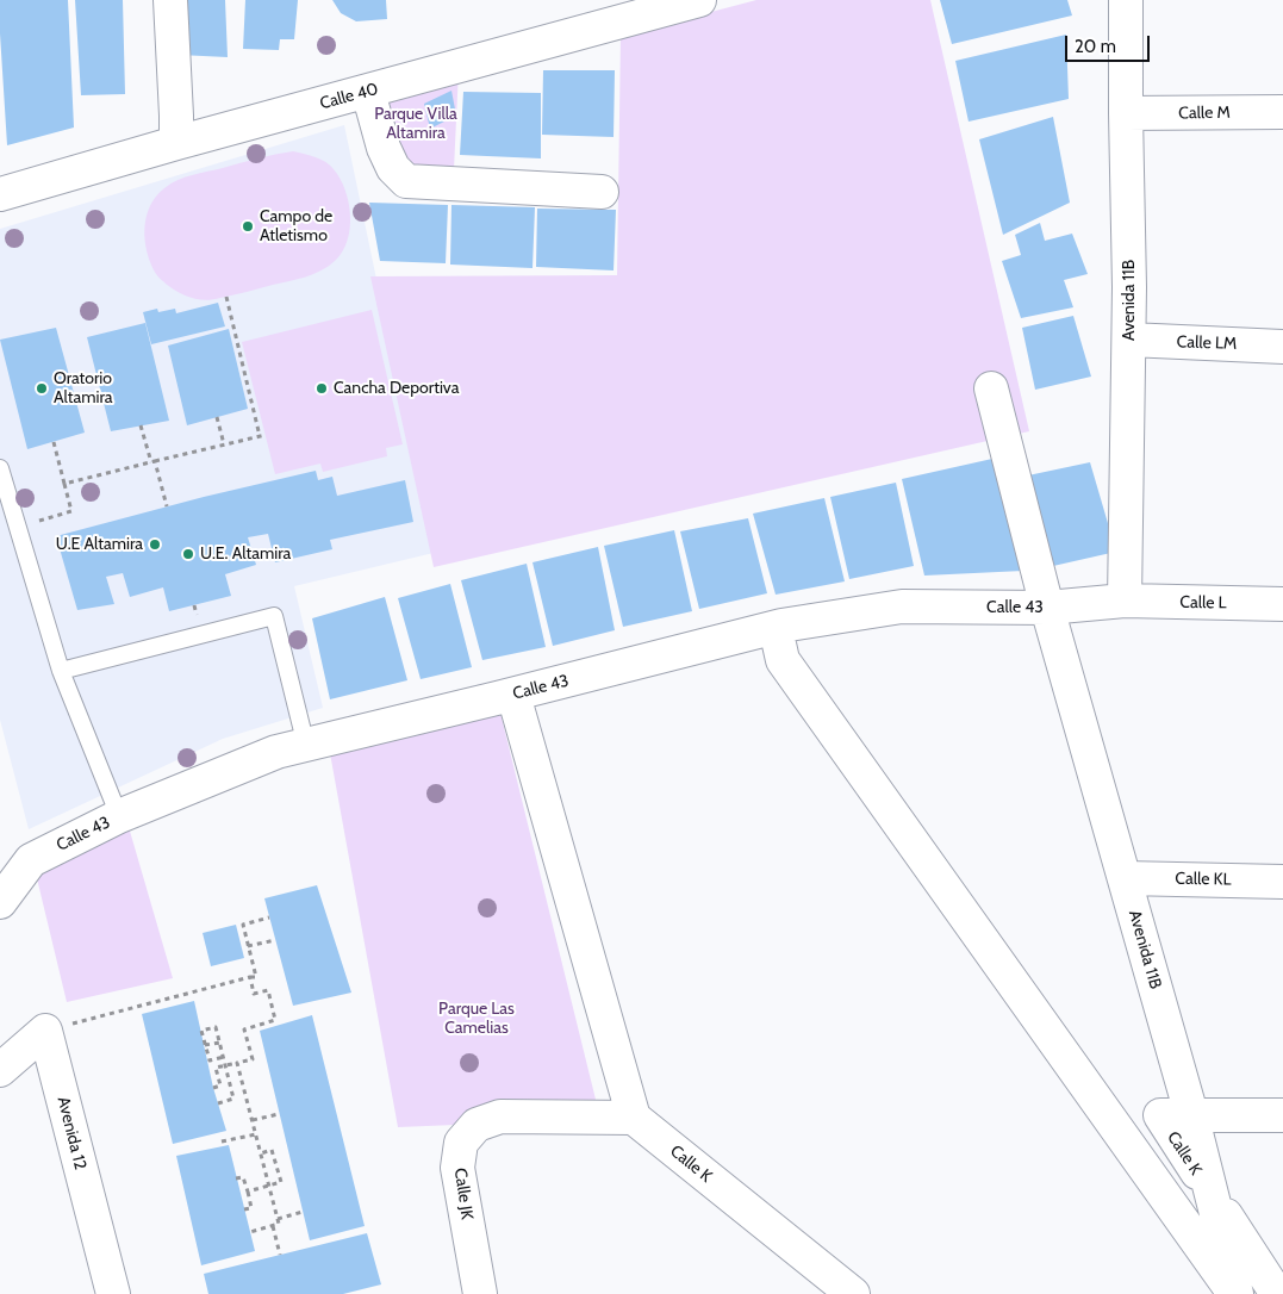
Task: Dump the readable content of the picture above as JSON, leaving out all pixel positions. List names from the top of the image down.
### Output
{
  "streets": {
    "street": [
      "Calle 40",
      "Calle M",
      "Avenida 11B",
      "Calle LM",
      "Calle L",
      "Calle 43",
      "Calle KL",
      "Avenida 12",
      "Calle K",
      "Calle JK"
    ]
  },
  "crossings": [
    ["Calle M", "Avenida 11B"],
    ["Avenida 11B", "Calle LM"],
    ["Avenida 11B", "Calle L"],
    ["Avenida 11B", "Calle 43"],
    ["Avenida 11B", "Calle KL"],
    ["Avenida 11B", "Calle K"],
    ["Calle L", "Calle 43"],
    ["Calle K", "Calle JK"]
  ],
  "parks": ["Parque Villa Altamira", "Parque Las Camelias"],
  "places": [
    "Campo de Atletismo",
    "Oratorio Altamira",
    "Cancha Deportiva",
    "U.E Altamira",
    "U.E. Altamira"
  ],
  "scale_bar": "20 m"
}
